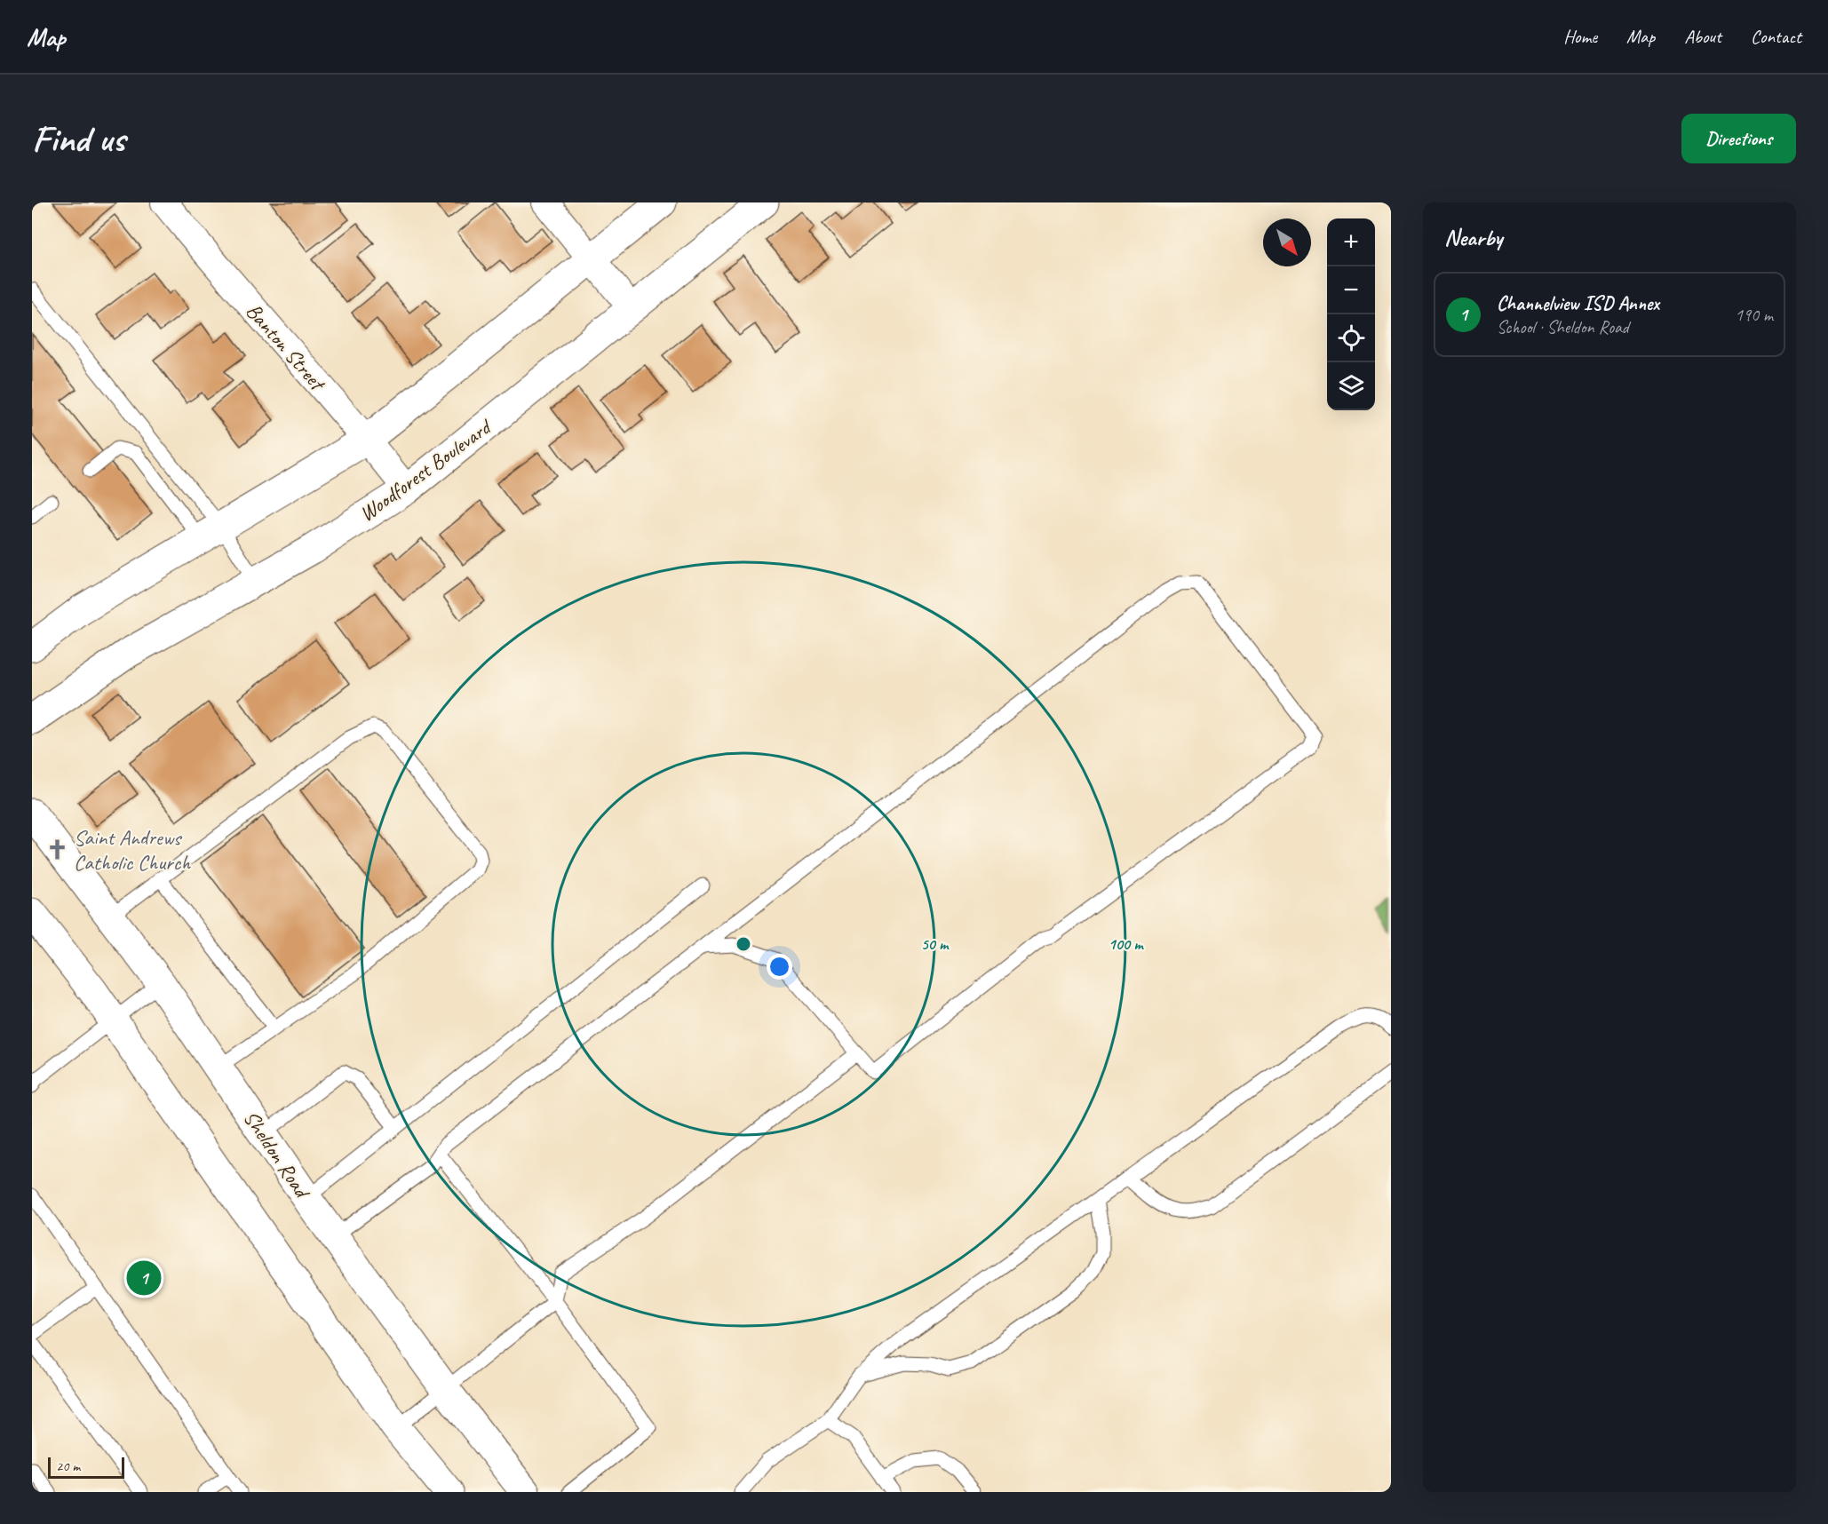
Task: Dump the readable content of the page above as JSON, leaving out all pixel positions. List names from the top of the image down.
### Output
{
  "streets": {
    "main road": ["Woodforest Boulevard", "Sheldon Road"],
    "street": ["Banton Street"]
  },
  "crossings": [
    ["Banton Street", "Woodforest Boulevard"]
  ],
  "places": {
    "church": ["Saint Andrews Catholic Church"]
  },
  "scale_bar": "20 m",
  "north": "bottom right",
  "page": {
    "header": "Map",
    "nav": [
      "Home",
      "Map",
      "About",
      "Contact"
    ],
    "buttons": "Directions",
    "title": "Find us",
    "heading": "Nearby",
    "map_buttons": ["+", "−"],
    "list": [
      {
        "mark": "1",
        "name": "Channelview ISD Annex",
        "note": "School · Sheldon Road",
        "value": "190 m"
      }
    ],
    "pins": "1",
    "scale": "20 m"
  },
  "rings": ["50 m", "100 m"]
}
